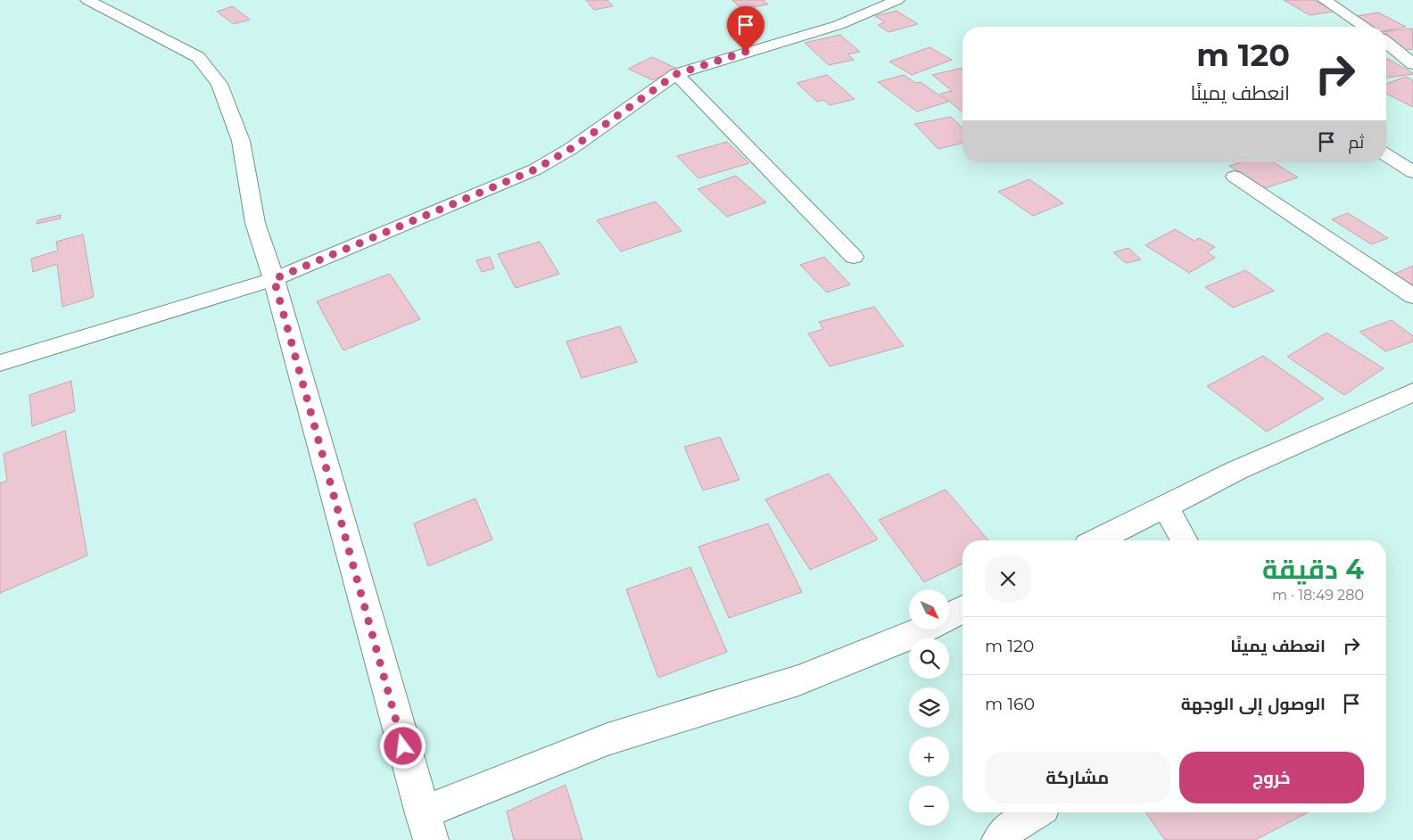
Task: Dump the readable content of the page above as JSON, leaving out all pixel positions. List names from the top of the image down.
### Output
{
  "north": "bottom right",
  "page": {
    "turn": ["120 m", "انعطف يمينًا"],
    "then": "ثم",
    "heading": ["4 دقيقة", "280 m · 18:49"],
    "map_buttons": ["+", "−"],
    "list": [
      {
        "name": "انعطف يمينًا",
        "value": "120 m"
      },
      {
        "name": "الوصول إلى الوجهة",
        "value": "160 m"
      }
    ],
    "buttons": ["خروج", "مشاركة"]
  }
}
